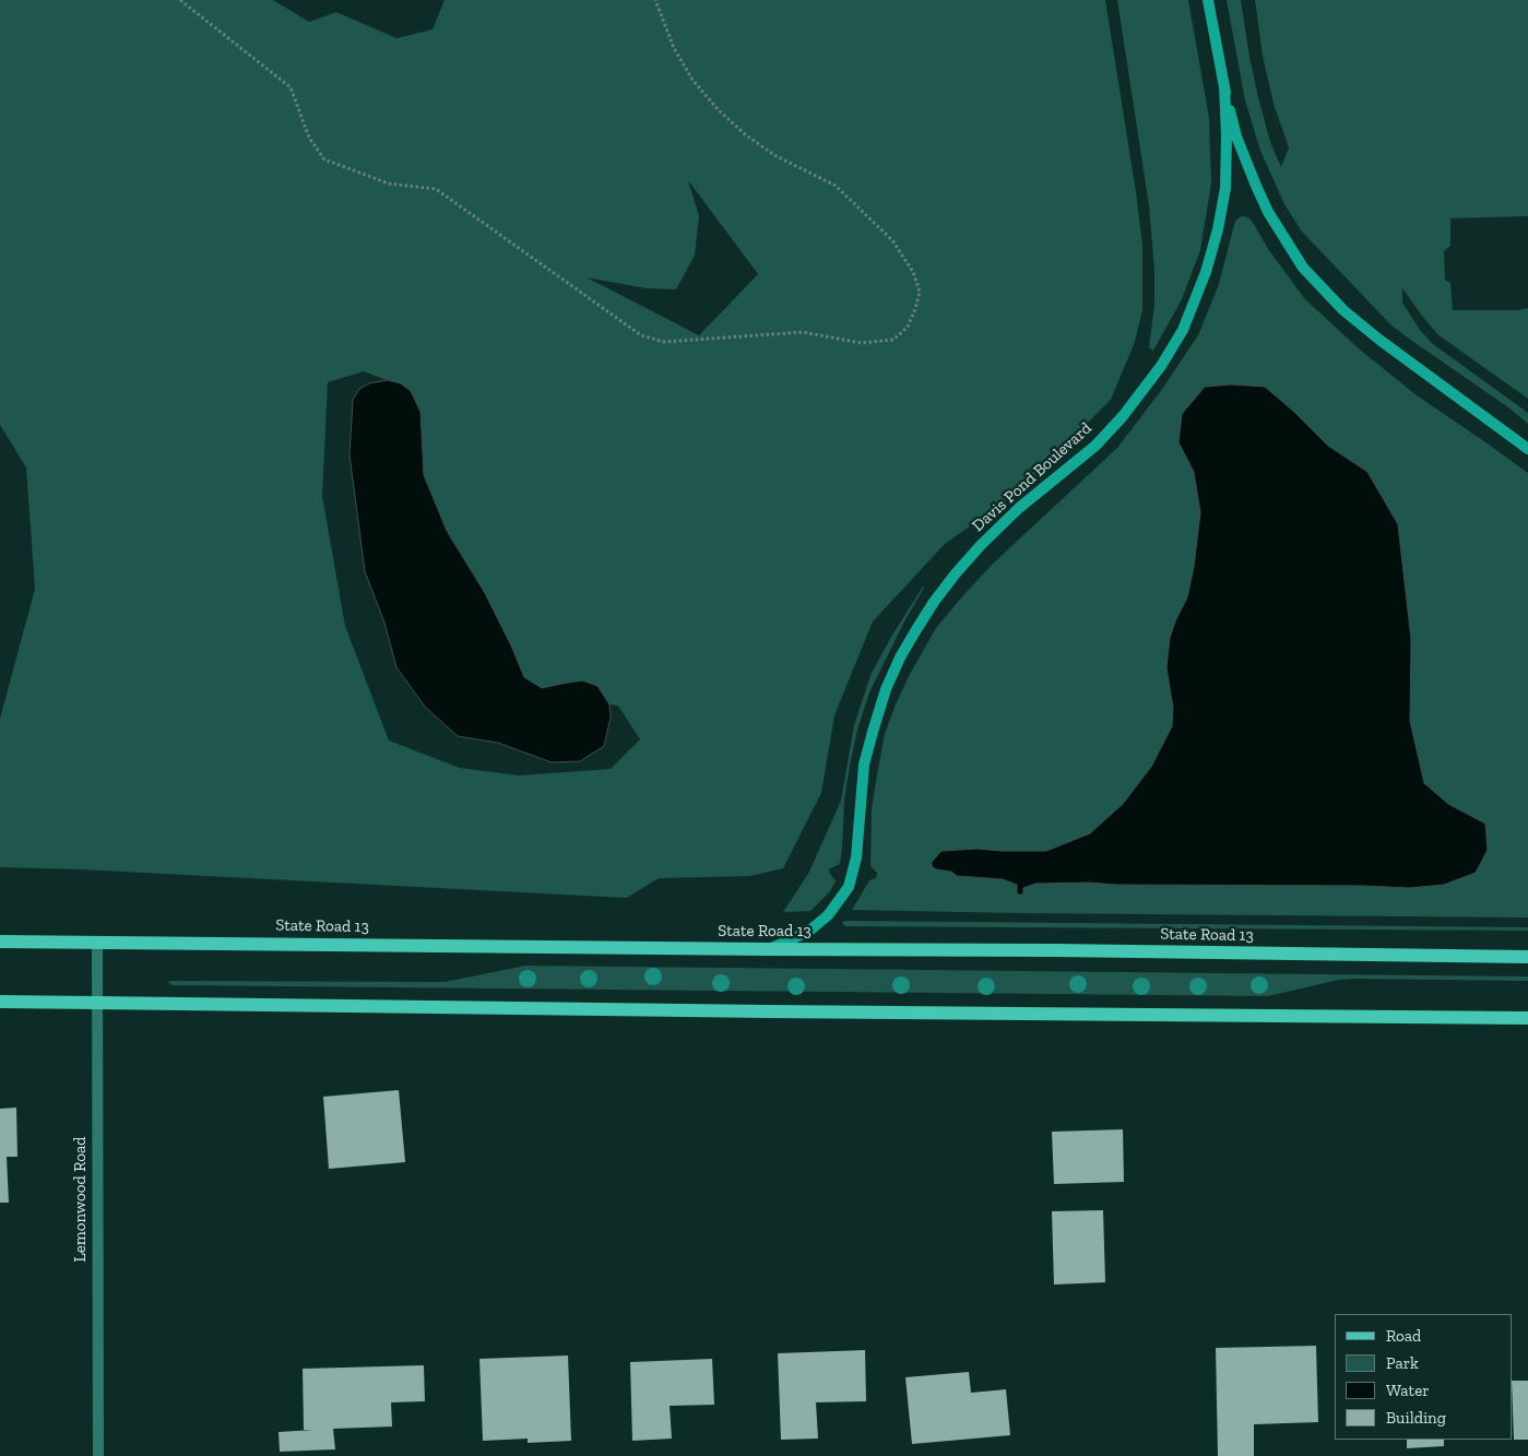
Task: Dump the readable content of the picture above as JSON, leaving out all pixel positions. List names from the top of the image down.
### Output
{
  "streets": {
    "main road": ["State Road 13"],
    "street": ["Davis Pond Boulevard", "Lemonwood Road"]
  },
  "crossings": [
    ["Davis Pond Boulevard", "State Road 13"],
    ["State Road 13", "Lemonwood Road"]
  ],
  "legend": [
    "Road",
    "Park",
    "Water",
    "Building"
  ]
}
